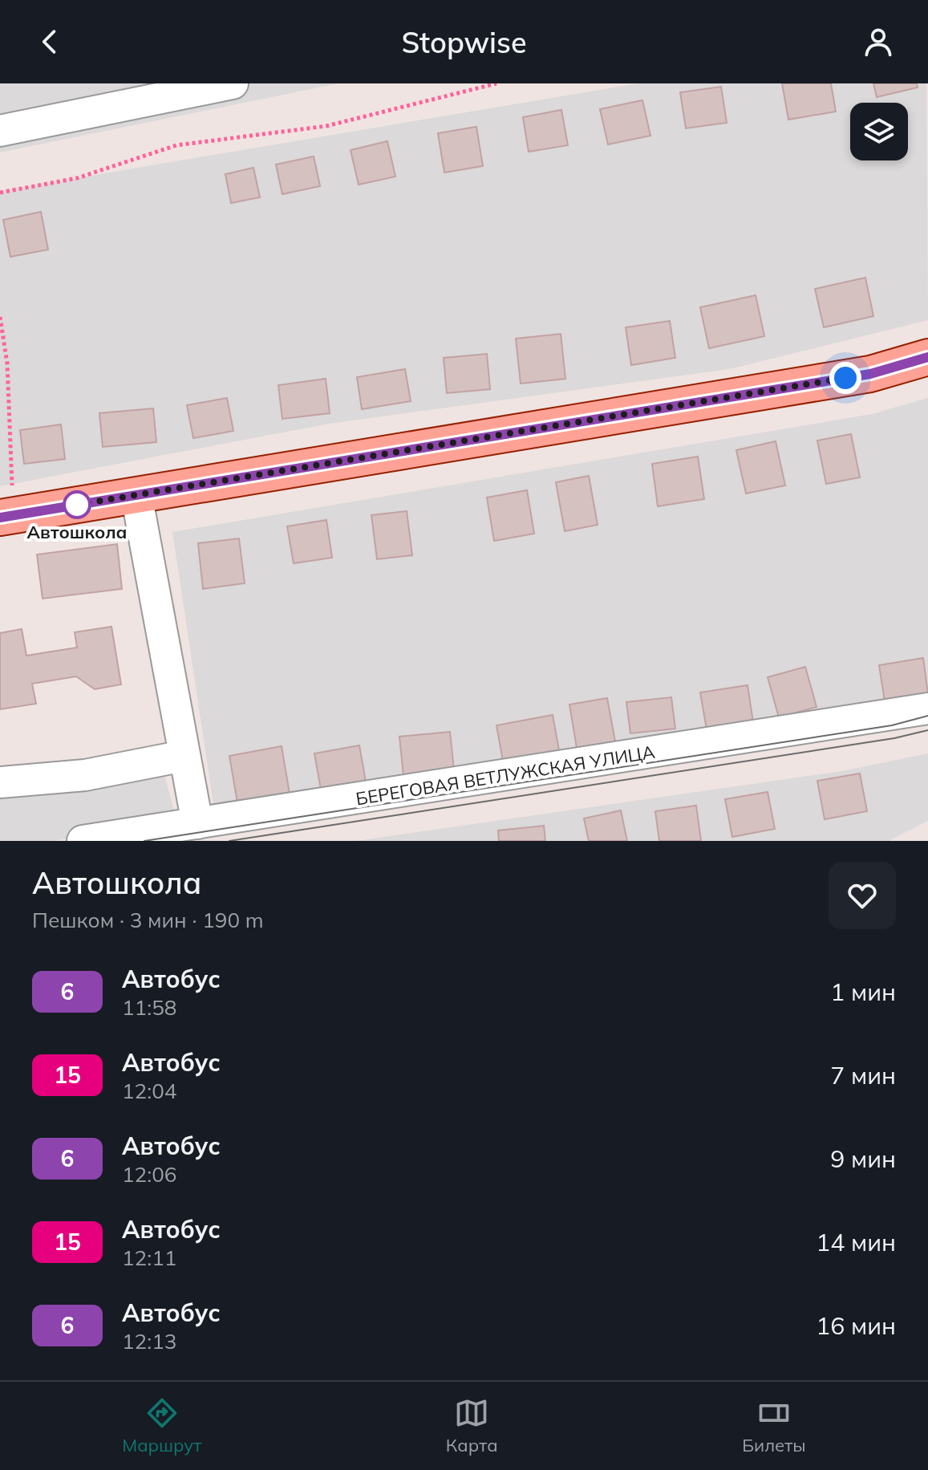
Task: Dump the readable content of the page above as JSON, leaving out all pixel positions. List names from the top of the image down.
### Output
{
  "streets": {
    "street": ["БЕРЕГОВАЯ ВЕТЛУЖСКАЯ УЛИЦА"]
  },
  "places": ["Автошкола"],
  "lines": ["bus line 6"],
  "page": {
    "header": "Stopwise",
    "heading": ["Автошкола", "Пешком · 3 мин · 190 m"],
    "list": [
      {
        "mark": "6",
        "name": "Автобус",
        "note": "11:58",
        "value": "1 мин"
      },
      {
        "mark": "15",
        "name": "Автобус",
        "note": "12:04",
        "value": "7 мин"
      },
      {
        "mark": "6",
        "name": "Автобус",
        "note": "12:06",
        "value": "9 мин"
      },
      {
        "mark": "15",
        "name": "Автобус",
        "note": "12:11",
        "value": "14 мин"
      },
      {
        "mark": "6",
        "name": "Автобус",
        "note": "12:13",
        "value": "16 мин"
      }
    ],
    "tabs": ["Маршрут", "Карта", "Билеты"]
  }
}
